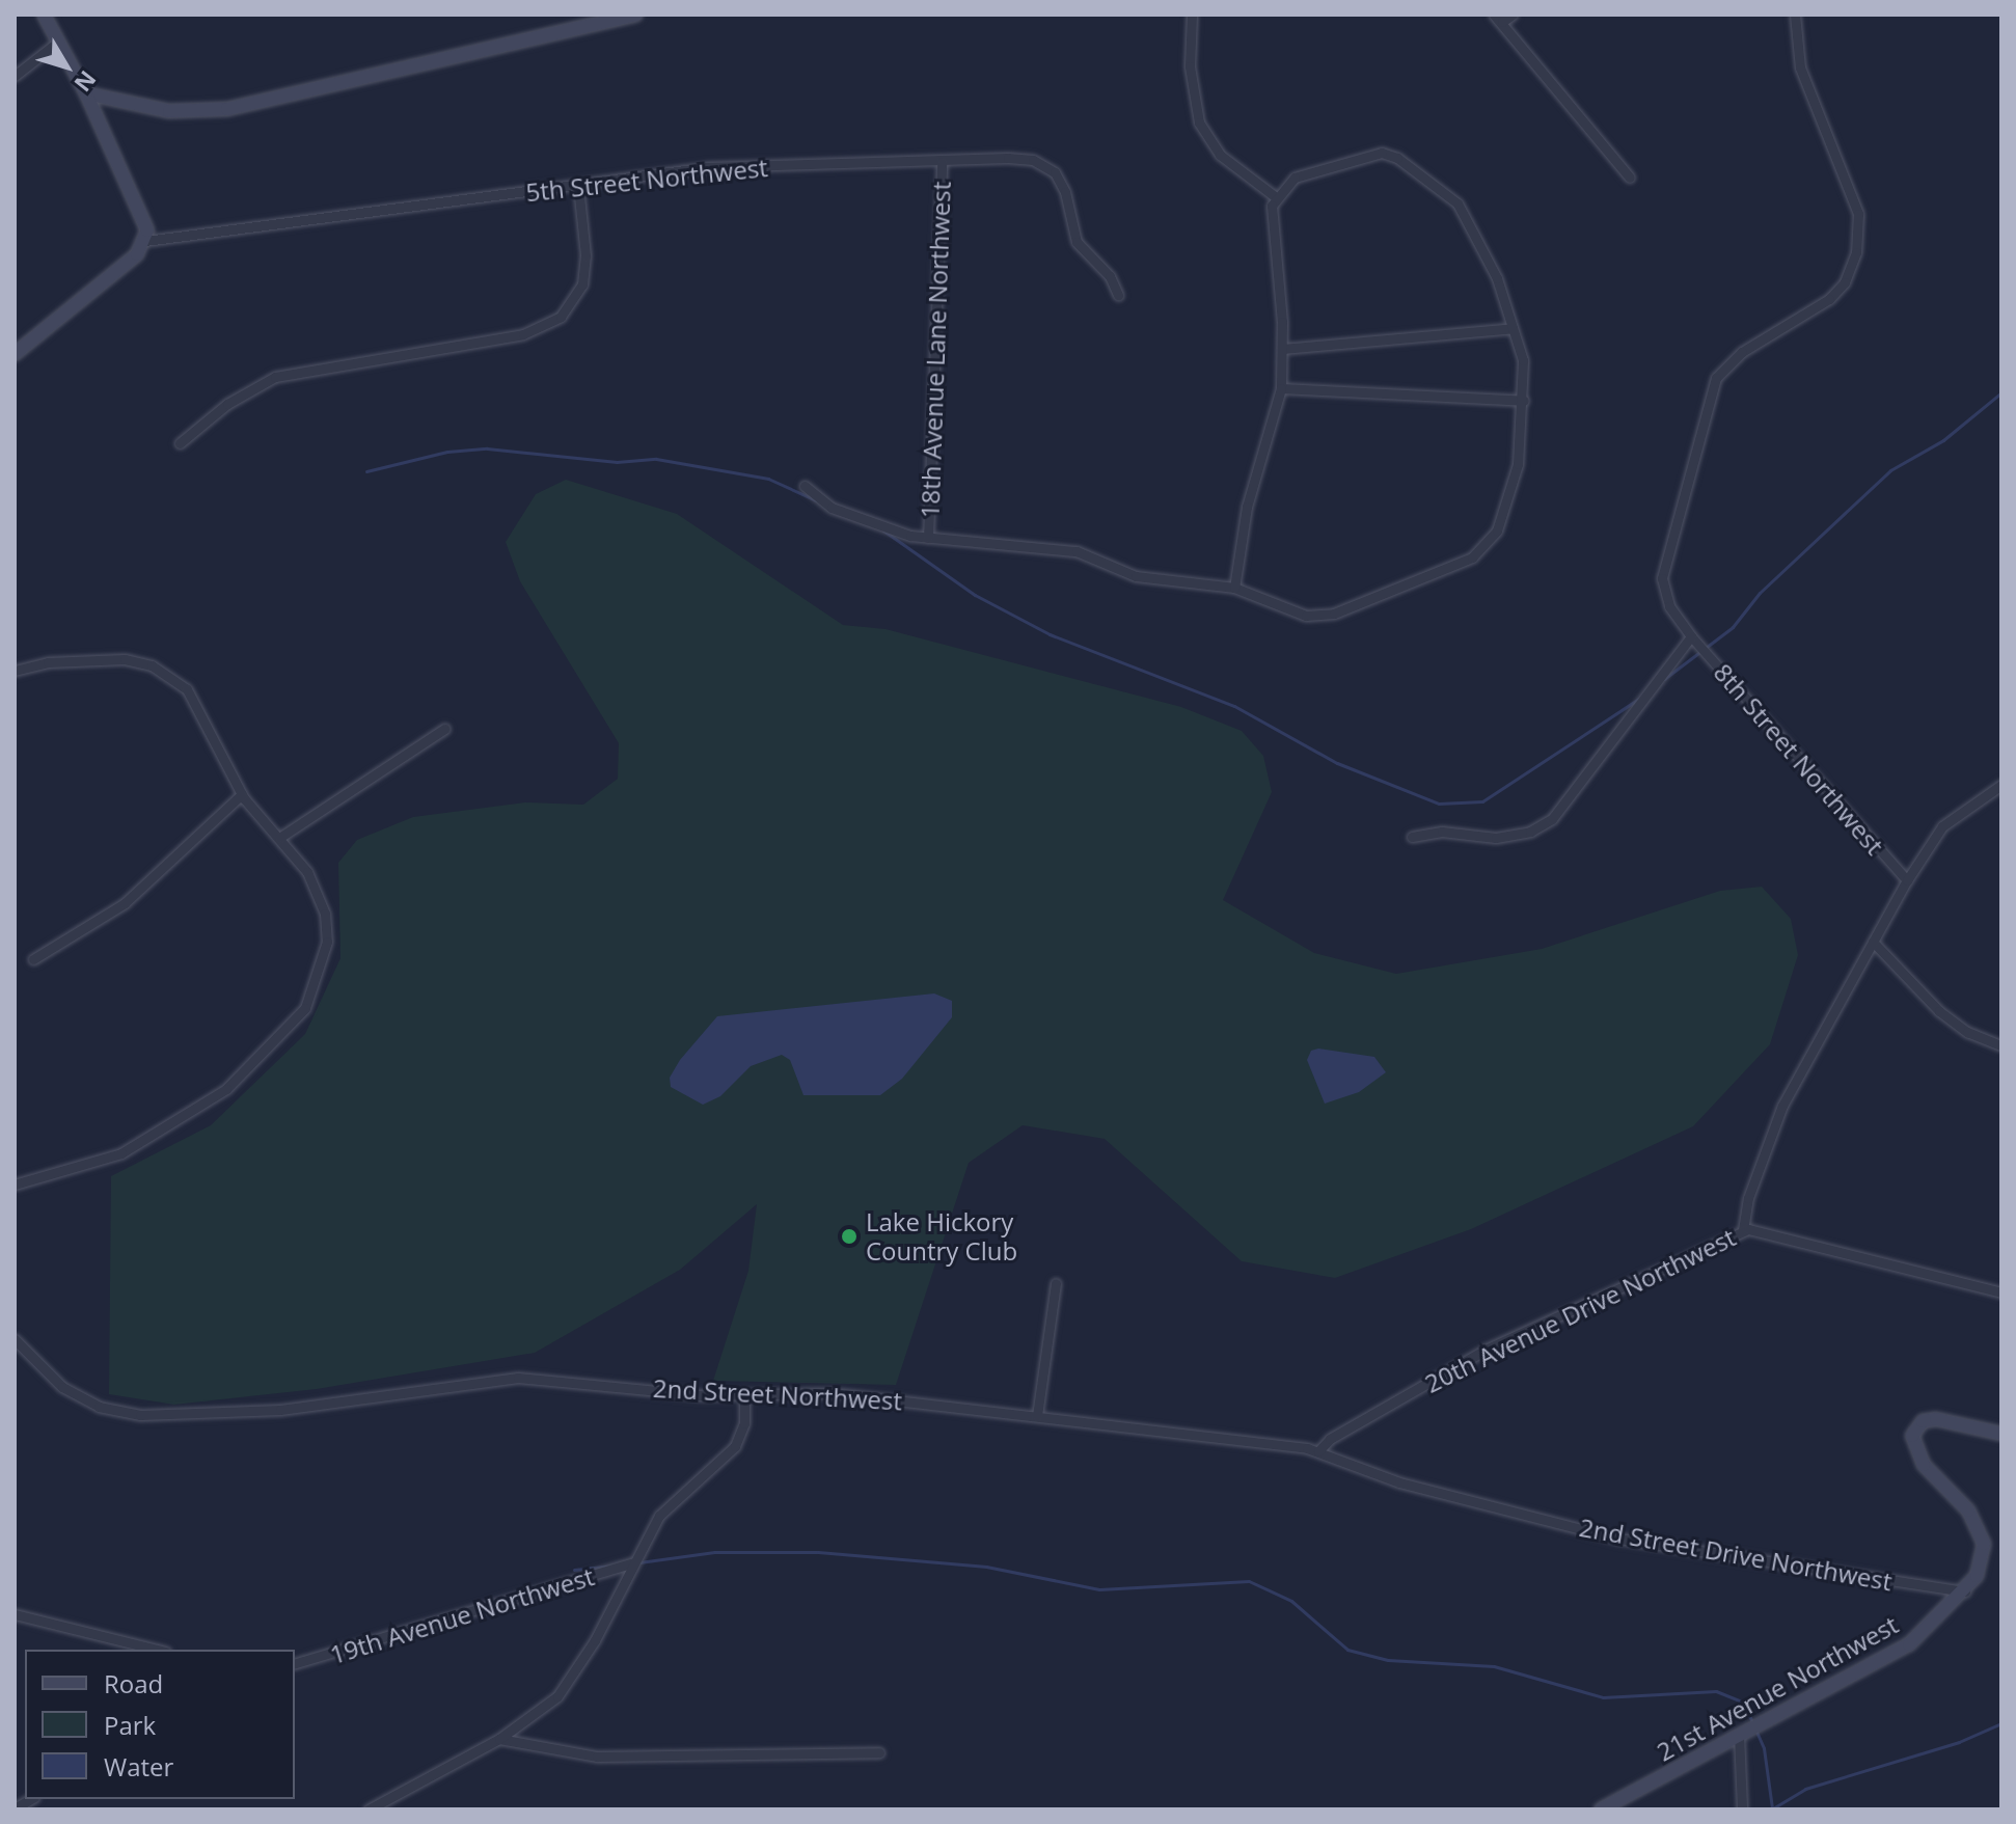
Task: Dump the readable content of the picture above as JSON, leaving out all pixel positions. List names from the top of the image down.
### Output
{
  "streets": {
    "street": [
      "5th Street Northwest",
      "18th Avenue Lane Northwest",
      "8th Street Northwest",
      "20th Avenue Drive Northwest",
      "2nd Street Northwest",
      "2nd Street Drive Northwest",
      "19th Avenue Northwest",
      "21st Avenue Northwest"
    ]
  },
  "crossings": [
    ["5th Street Northwest", "18th Avenue Lane Northwest"],
    ["20th Avenue Drive Northwest", "2nd Street Northwest"],
    ["20th Avenue Drive Northwest", "2nd Street Drive Northwest"],
    ["2nd Street Northwest", "2nd Street Drive Northwest"],
    ["2nd Street Drive Northwest", "21st Avenue Northwest"]
  ],
  "places": ["Lake Hickory Country Club"],
  "legend": ["Road", "Park", "Water"],
  "north": "bottom right"
}
